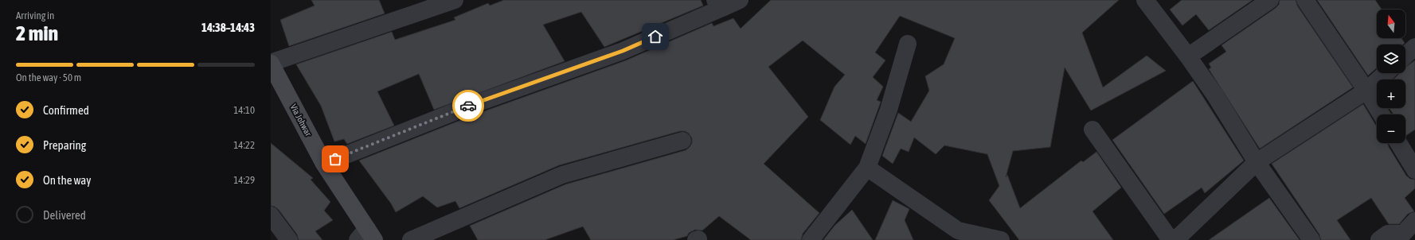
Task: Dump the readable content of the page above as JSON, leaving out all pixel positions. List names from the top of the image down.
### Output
{
  "streets": {
    "street": ["Via Johwar"]
  },
  "north": "top",
  "page": {
    "heading": ["2 min", "Arriving in", "14:38–14:43"],
    "map_buttons": ["+", "−"],
    "bar": "On the way · 50 m",
    "list": [
      ["Confirmed", "14:10"],
      ["Preparing", "14:22"],
      ["On the way", "14:29"],
      "Delivered"
    ]
  }
}
